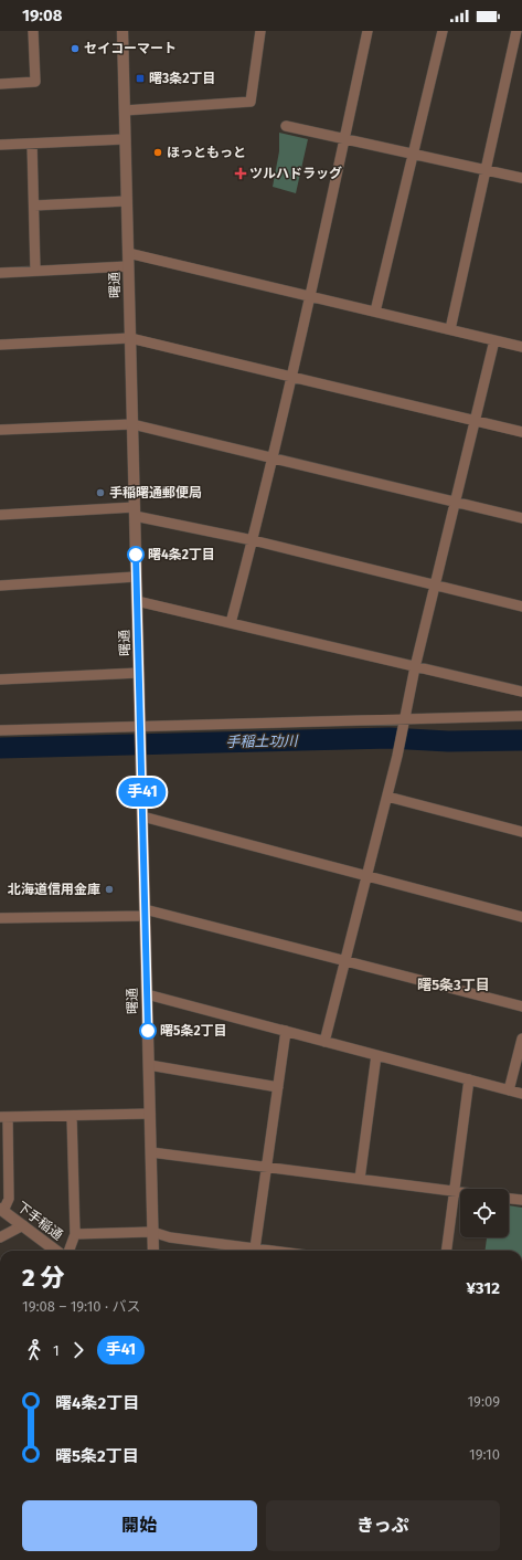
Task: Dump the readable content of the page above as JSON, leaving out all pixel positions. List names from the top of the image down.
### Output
{
  "streets": {
    "street": ["曙通", "下手稲通"]
  },
  "districts": ["曙5条3丁目"],
  "water": ["手稲土功川"],
  "places": {
    "other": [
      "セイコーマート",
      "ほっともっと",
      "手稲曙通郵便局",
      "曙4条2丁目",
      "北海道信用金庫",
      "曙5条2丁目"
    ],
    "transit": ["曙3条2丁目"],
    "health": ["ツルハドラッグ"]
  },
  "lines": ["bus line 手41"],
  "page": {
    "status": "19:08",
    "on_map": "手41",
    "heading": ["2 分", "19:08 – 19:10 · バス", "¥312"],
    "legs": ["1", "手41"],
    "list": [
      {
        "name": "曙4条2丁目",
        "value": "19:09"
      },
      {
        "name": "曙5条2丁目",
        "value": "19:10"
      }
    ],
    "buttons": ["開始", "きっぷ"]
  }
}
